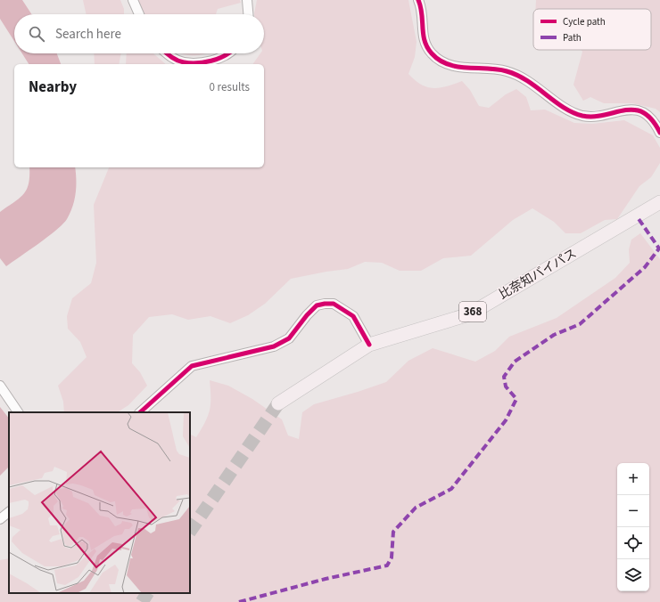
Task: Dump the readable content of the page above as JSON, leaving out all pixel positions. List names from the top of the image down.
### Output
{
  "streets": {
    "highway": ["比奈知バイパス", "368"]
  },
  "legend": ["Cycle path", "Path"],
  "page": {
    "search": "Search here",
    "heading": ["Nearby", "0 results"],
    "map_buttons": ["+", "−"]
  }
}
